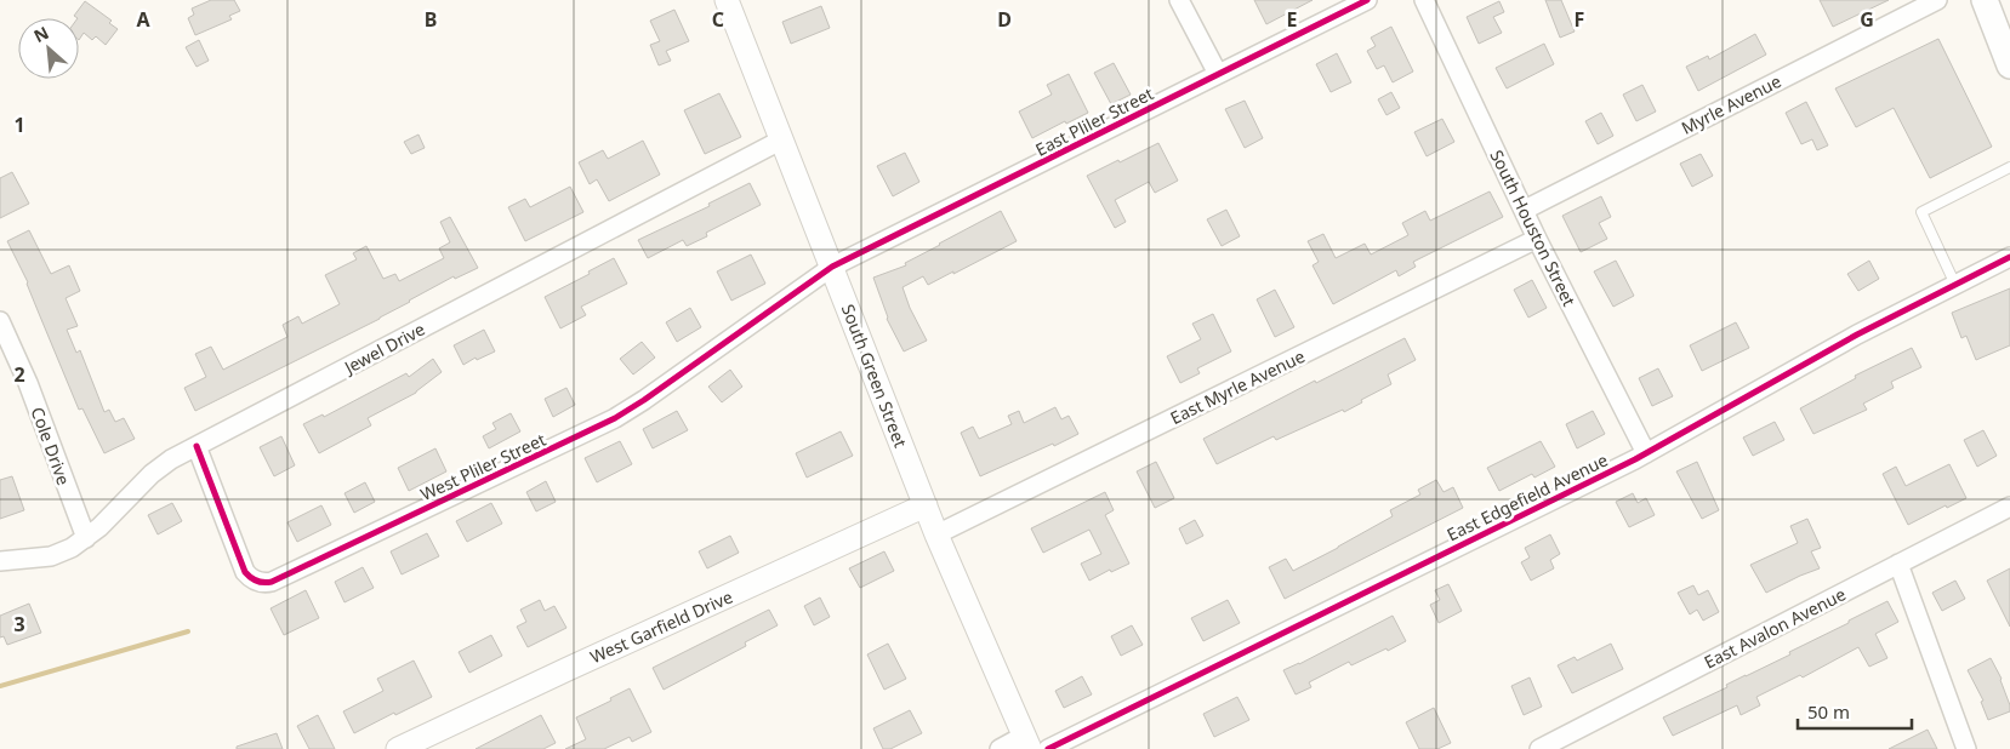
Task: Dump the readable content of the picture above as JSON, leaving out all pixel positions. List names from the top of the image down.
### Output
{
  "streets": {
    "street": [
      "Myrle Avenue",
      "East Pliler Street",
      "South Houston Street",
      "Jewel Drive",
      "South Green Street",
      "East Myrle Avenue",
      "Cole Drive",
      "West Pliler Street",
      "East Edgefield Avenue",
      "West Garfield Drive",
      "East Avalon Avenue"
    ]
  },
  "crossings": [
    ["Myrle Avenue", "South Houston Street"],
    ["East Pliler Street", "South Green Street"],
    ["East Pliler Street", "West Pliler Street"],
    ["South Houston Street", "East Myrle Avenue"],
    ["South Houston Street", "East Edgefield Avenue"],
    ["Jewel Drive", "South Green Street"],
    ["Jewel Drive", "Cole Drive"],
    ["Jewel Drive", "West Pliler Street"],
    ["South Green Street", "East Myrle Avenue"],
    ["South Green Street", "West Pliler Street"],
    ["South Green Street", "West Garfield Drive"]
  ],
  "scale_bar": "50 m",
  "north": "top left",
  "grid": {
    "columns": [
      "A",
      "B",
      "C",
      "D",
      "E",
      "F",
      "G"
    ],
    "rows": ["1", "2", "3"]
  }
}
